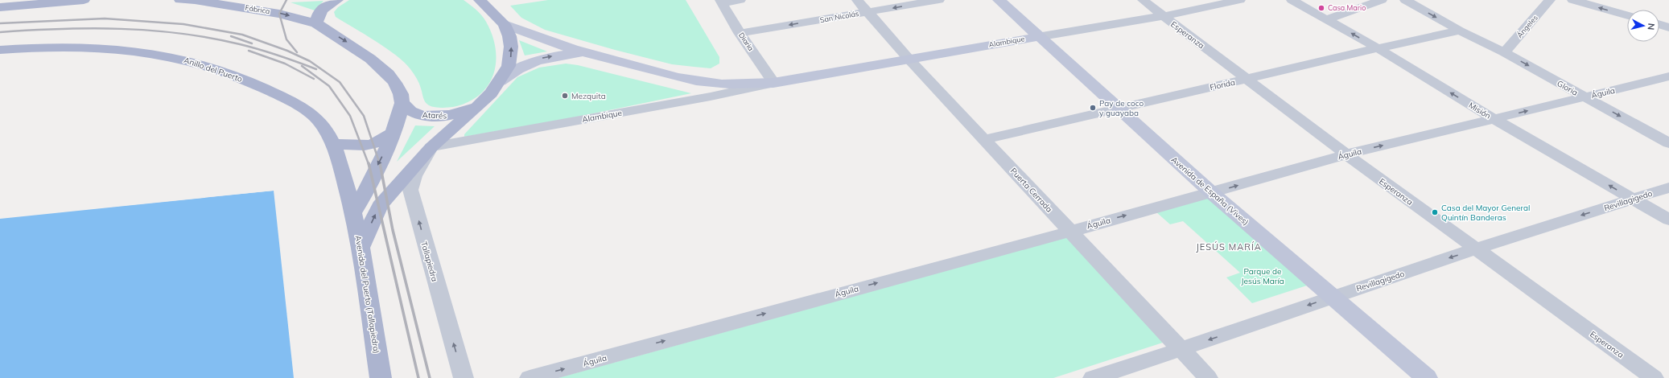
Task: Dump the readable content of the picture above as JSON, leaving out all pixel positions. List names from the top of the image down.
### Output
{
  "streets": {
    "main road": [
      "Fábrica",
      "Anillo del Puerto",
      "Atarés",
      "Tallapiedra",
      "Avenida del Puerto (Tallapiedra)"
    ],
    "street": [
      "San Nicolás",
      "Ángeles",
      "Esperanza",
      "Diaria",
      "Alambique",
      "Florida",
      "Gloria",
      "Águila",
      "Misión",
      "Puerta Cerrada",
      "Avenida de España (Vives)",
      "Revillagigedo"
    ]
  },
  "crossings": [
    ["San Nicolás", "Diaria"],
    ["San Nicolás", "Puerta Cerrada"],
    ["Ángeles", "Gloria"],
    ["Esperanza", "Alambique"],
    ["Esperanza", "Florida"],
    ["Esperanza", "Águila"],
    ["Esperanza", "Revillagigedo"],
    ["Diaria", "Alambique"],
    ["Alambique", "Atarés"],
    ["Alambique", "Puerta Cerrada"],
    ["Alambique", "Avenida de España (Vives)"],
    ["Alambique", "Tallapiedra"],
    ["Anillo del Puerto", "Avenida del Puerto (Tallapiedra)"],
    ["Florida", "Gloria"],
    ["Florida", "Misión"],
    ["Florida", "Puerta Cerrada"],
    ["Florida", "Avenida de España (Vives)"],
    ["Gloria", "Águila"],
    ["Águila", "Misión"],
    ["Águila", "Puerta Cerrada"],
    ["Águila", "Avenida de España (Vives)"],
    ["Misión", "Revillagigedo"],
    ["Atarés", "Tallapiedra"],
    ["Puerta Cerrada", "Revillagigedo"],
    ["Avenida de España (Vives)", "Revillagigedo"],
    ["Tallapiedra", "Avenida del Puerto (Tallapiedra)"]
  ],
  "one_way": [
    "Fábrica",
    "San Nicolás",
    "Águila",
    "Misión",
    "Revillagigedo",
    "Tallapiedra"
  ],
  "districts": ["JESÚS MARÍA"],
  "parks": ["Parque de Jesús María"],
  "places": [
    "Casa Mario",
    "Mezquita",
    "Pay de coco y guayaba",
    "Casa del Mayor General Quintín Banderas"
  ],
  "north": "right"
}
